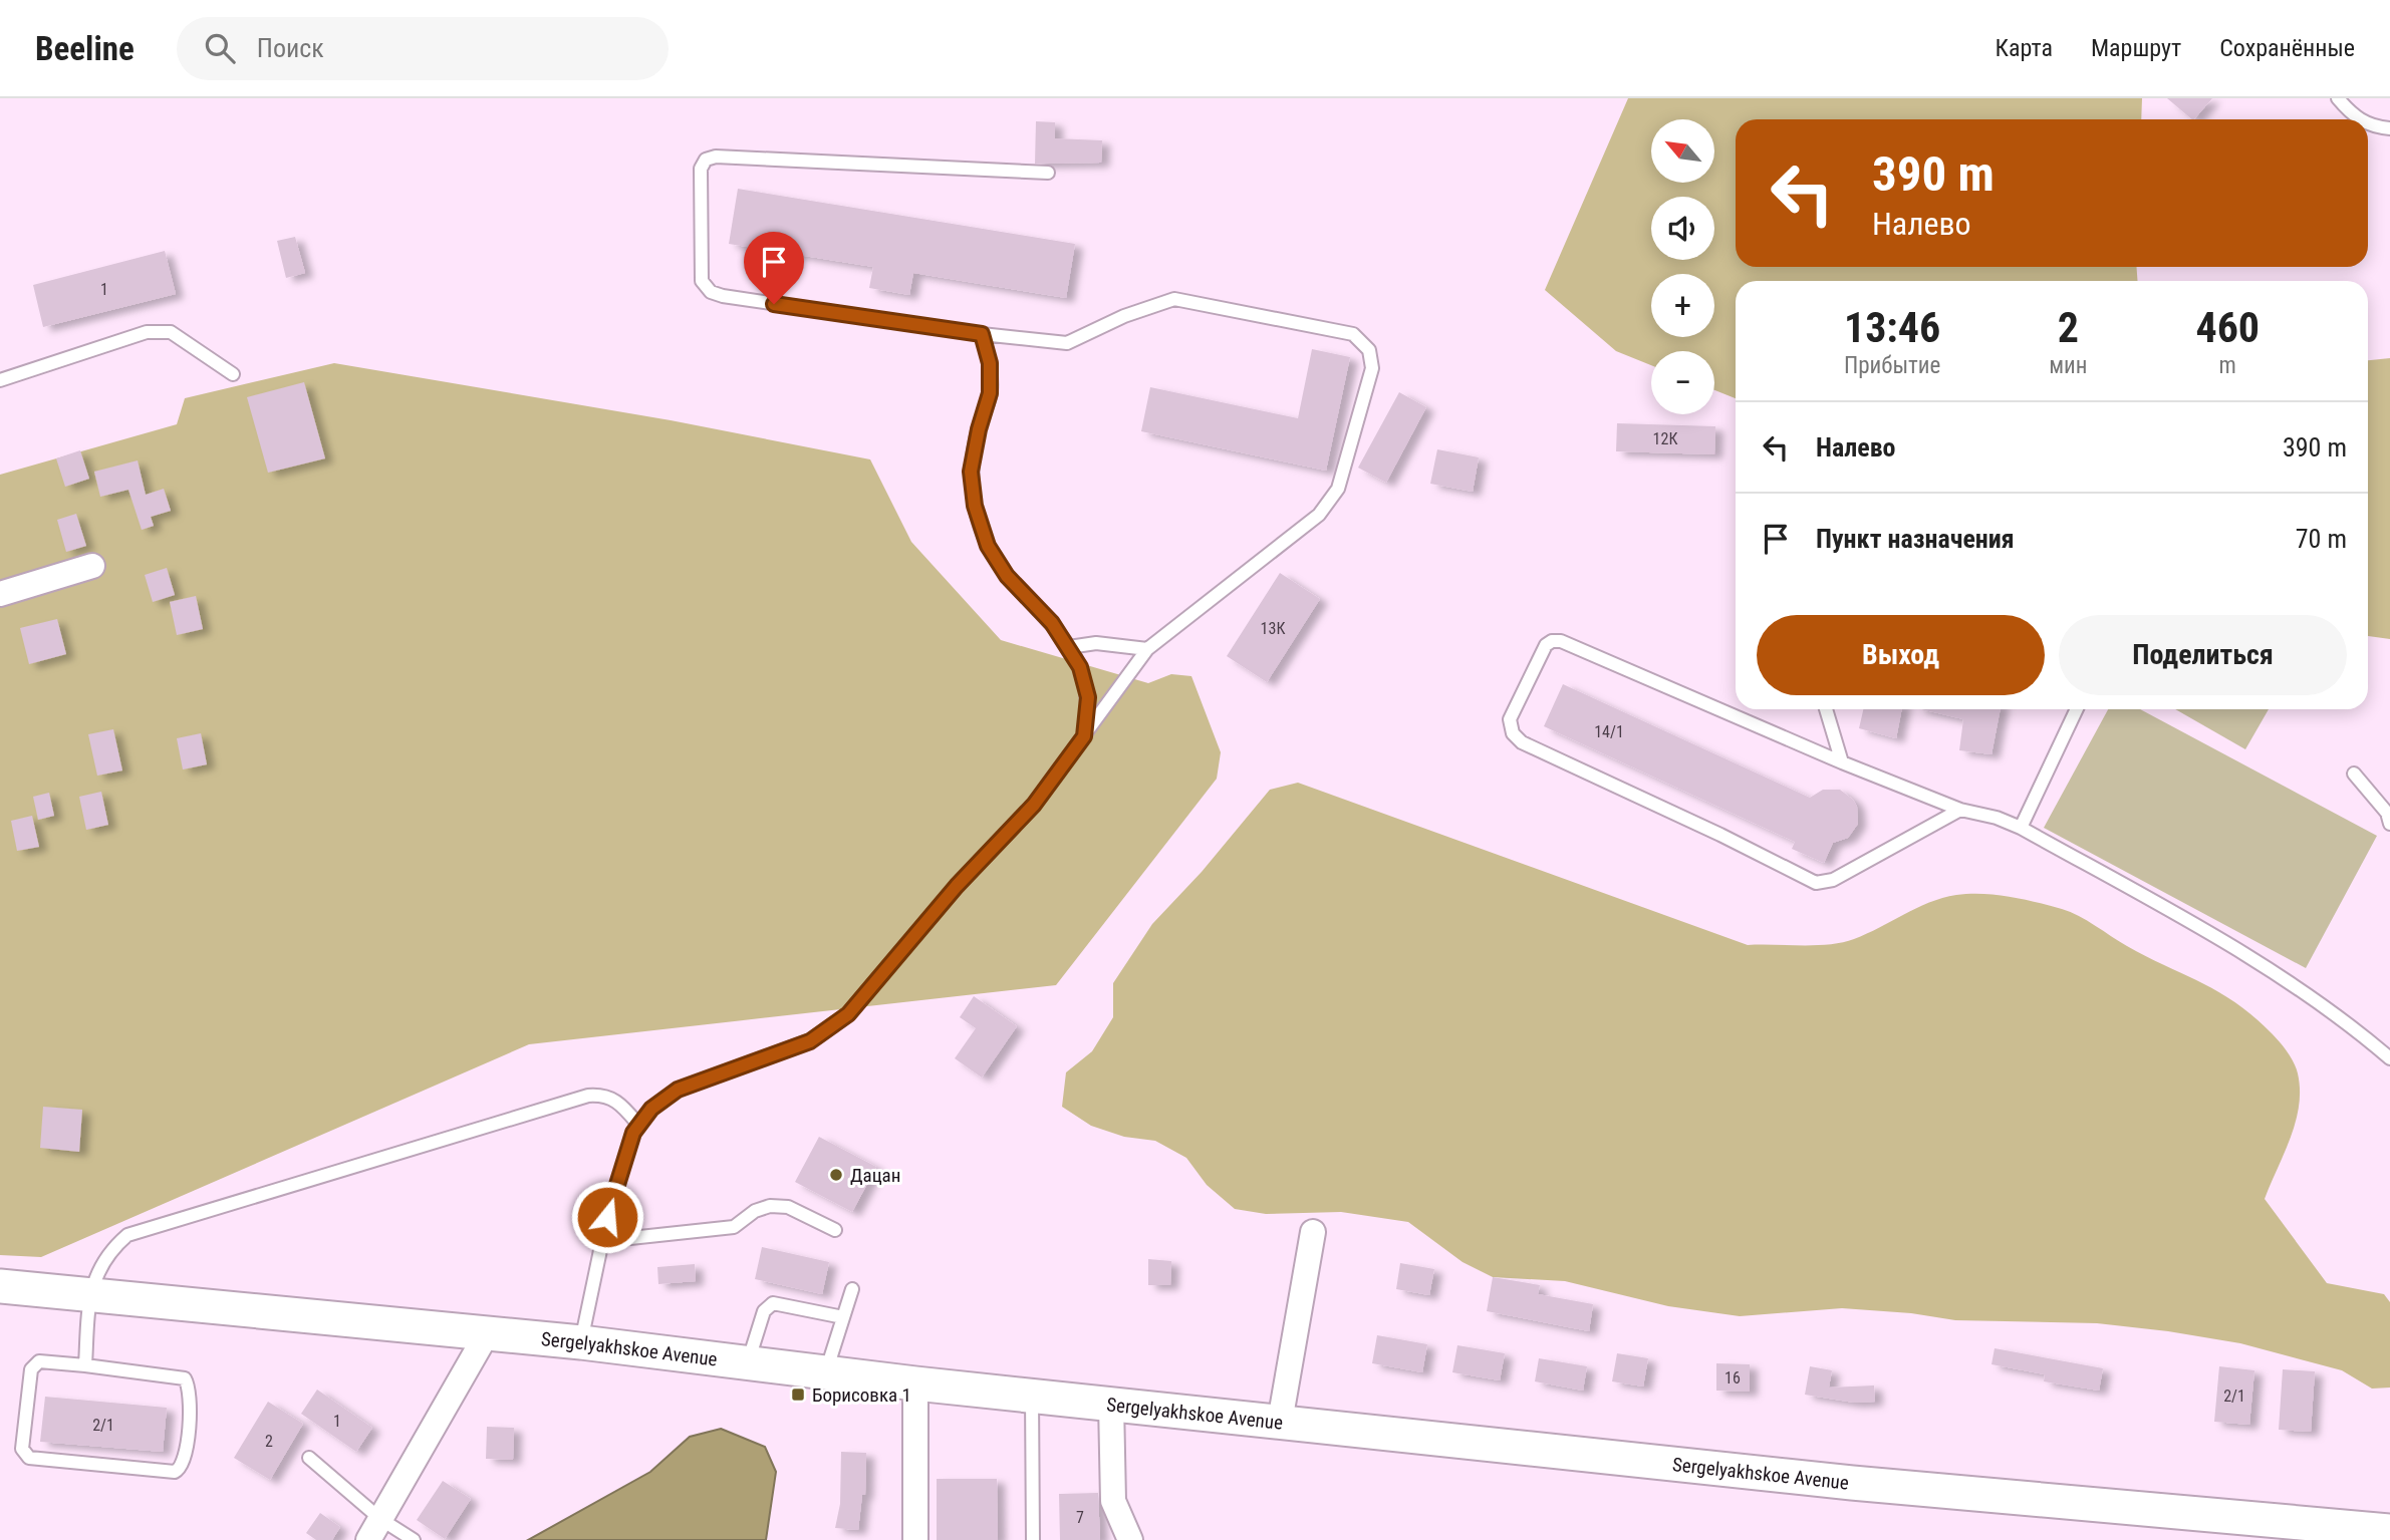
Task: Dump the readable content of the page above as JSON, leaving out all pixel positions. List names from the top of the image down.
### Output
{
  "streets": {
    "main road": ["Sergelyakhskoe Avenue"]
  },
  "places": {
    "other": ["Дацан"],
    "transit": ["Борисовка 1"]
  },
  "house_numbers": [
    "1",
    "12К",
    "13К",
    "14/1",
    "16",
    "2/1",
    "1",
    "2/1",
    "2",
    "7"
  ],
  "north": "top left",
  "page": {
    "header": "Beeline",
    "search": "Поиск",
    "nav": ["Карта", "Маршрут", "Сохранённые"],
    "map_buttons": ["+", "−"],
    "turn": ["390 m", "Налево"],
    "eta": [
      "13:46",
      "Прибытие",
      "2",
      "мин",
      "460",
      "m"
    ],
    "list": [
      {
        "name": "Налево",
        "value": "390 m"
      },
      {
        "name": "Пункт назначения",
        "value": "70 m"
      }
    ],
    "buttons": ["Выход", "Поделиться"]
  }
}
